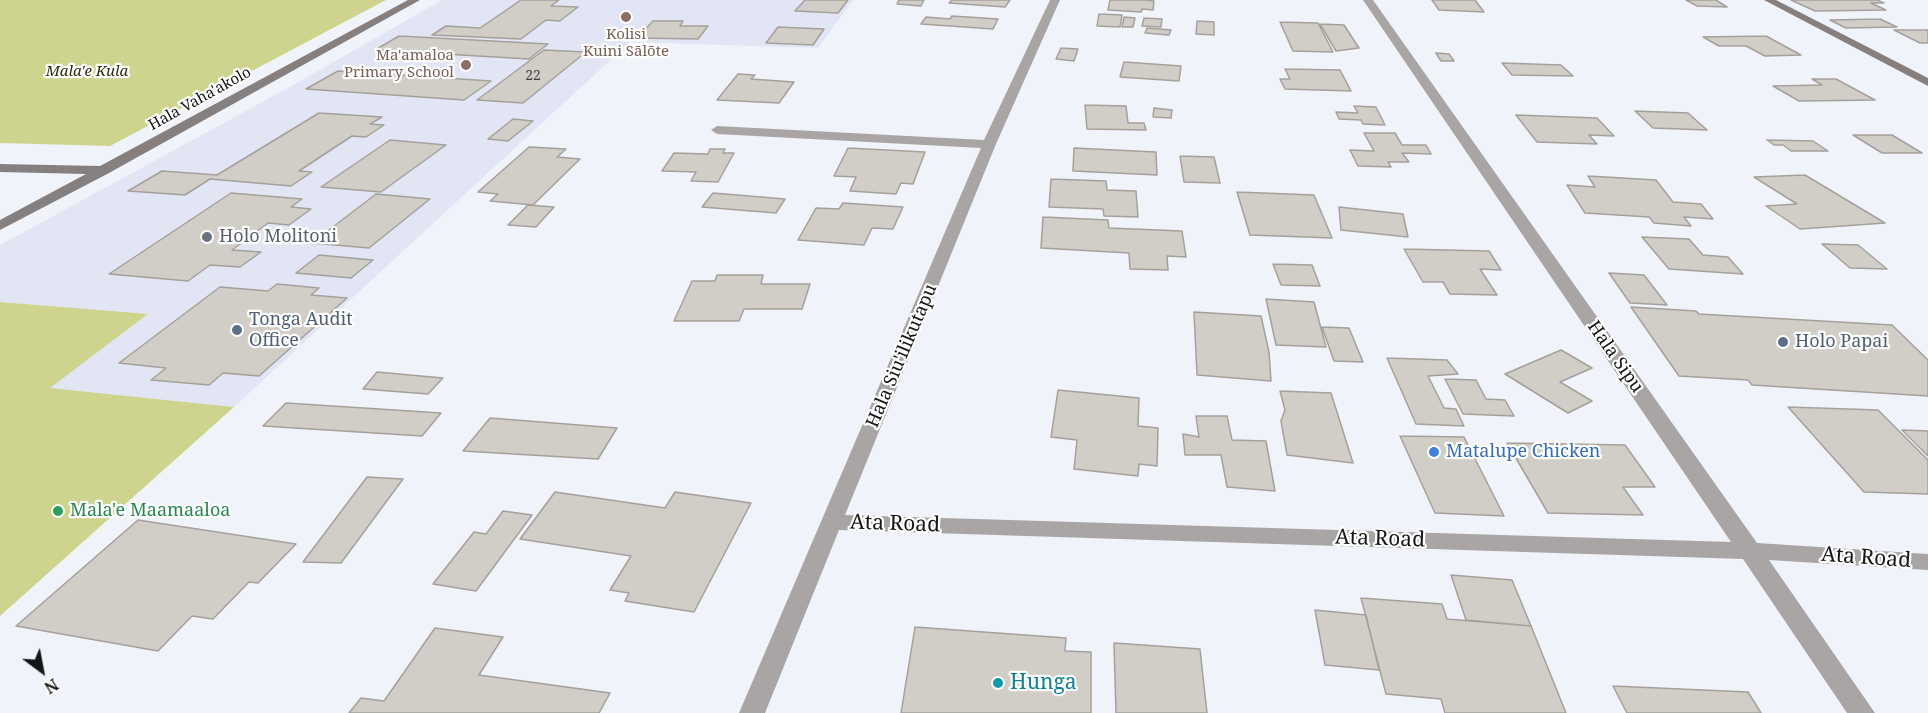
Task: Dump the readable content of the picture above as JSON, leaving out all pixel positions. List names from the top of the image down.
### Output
{
  "streets": {
    "main road": ["Hala Vaha'akolo"],
    "street": ["Hala Siu'ilikutapu", "Hala Sipu", "Ata Road"]
  },
  "crossings": [
    ["Hala Siu'ilikutapu", "Ata Road"],
    ["Hala Sipu", "Ata Road"]
  ],
  "parks": ["Mala'e Kula"],
  "places": [
    "Kolisi Kuini Sālōte",
    "Ma'amaloa Primary School",
    "Holo Molitoni",
    "Tonga Audit Office",
    "Holo Papai",
    "Matalupe Chicken",
    "Mala'e Maamaaloa",
    "Hunga"
  ],
  "house_numbers": ["22"],
  "north": "bottom right"
}
